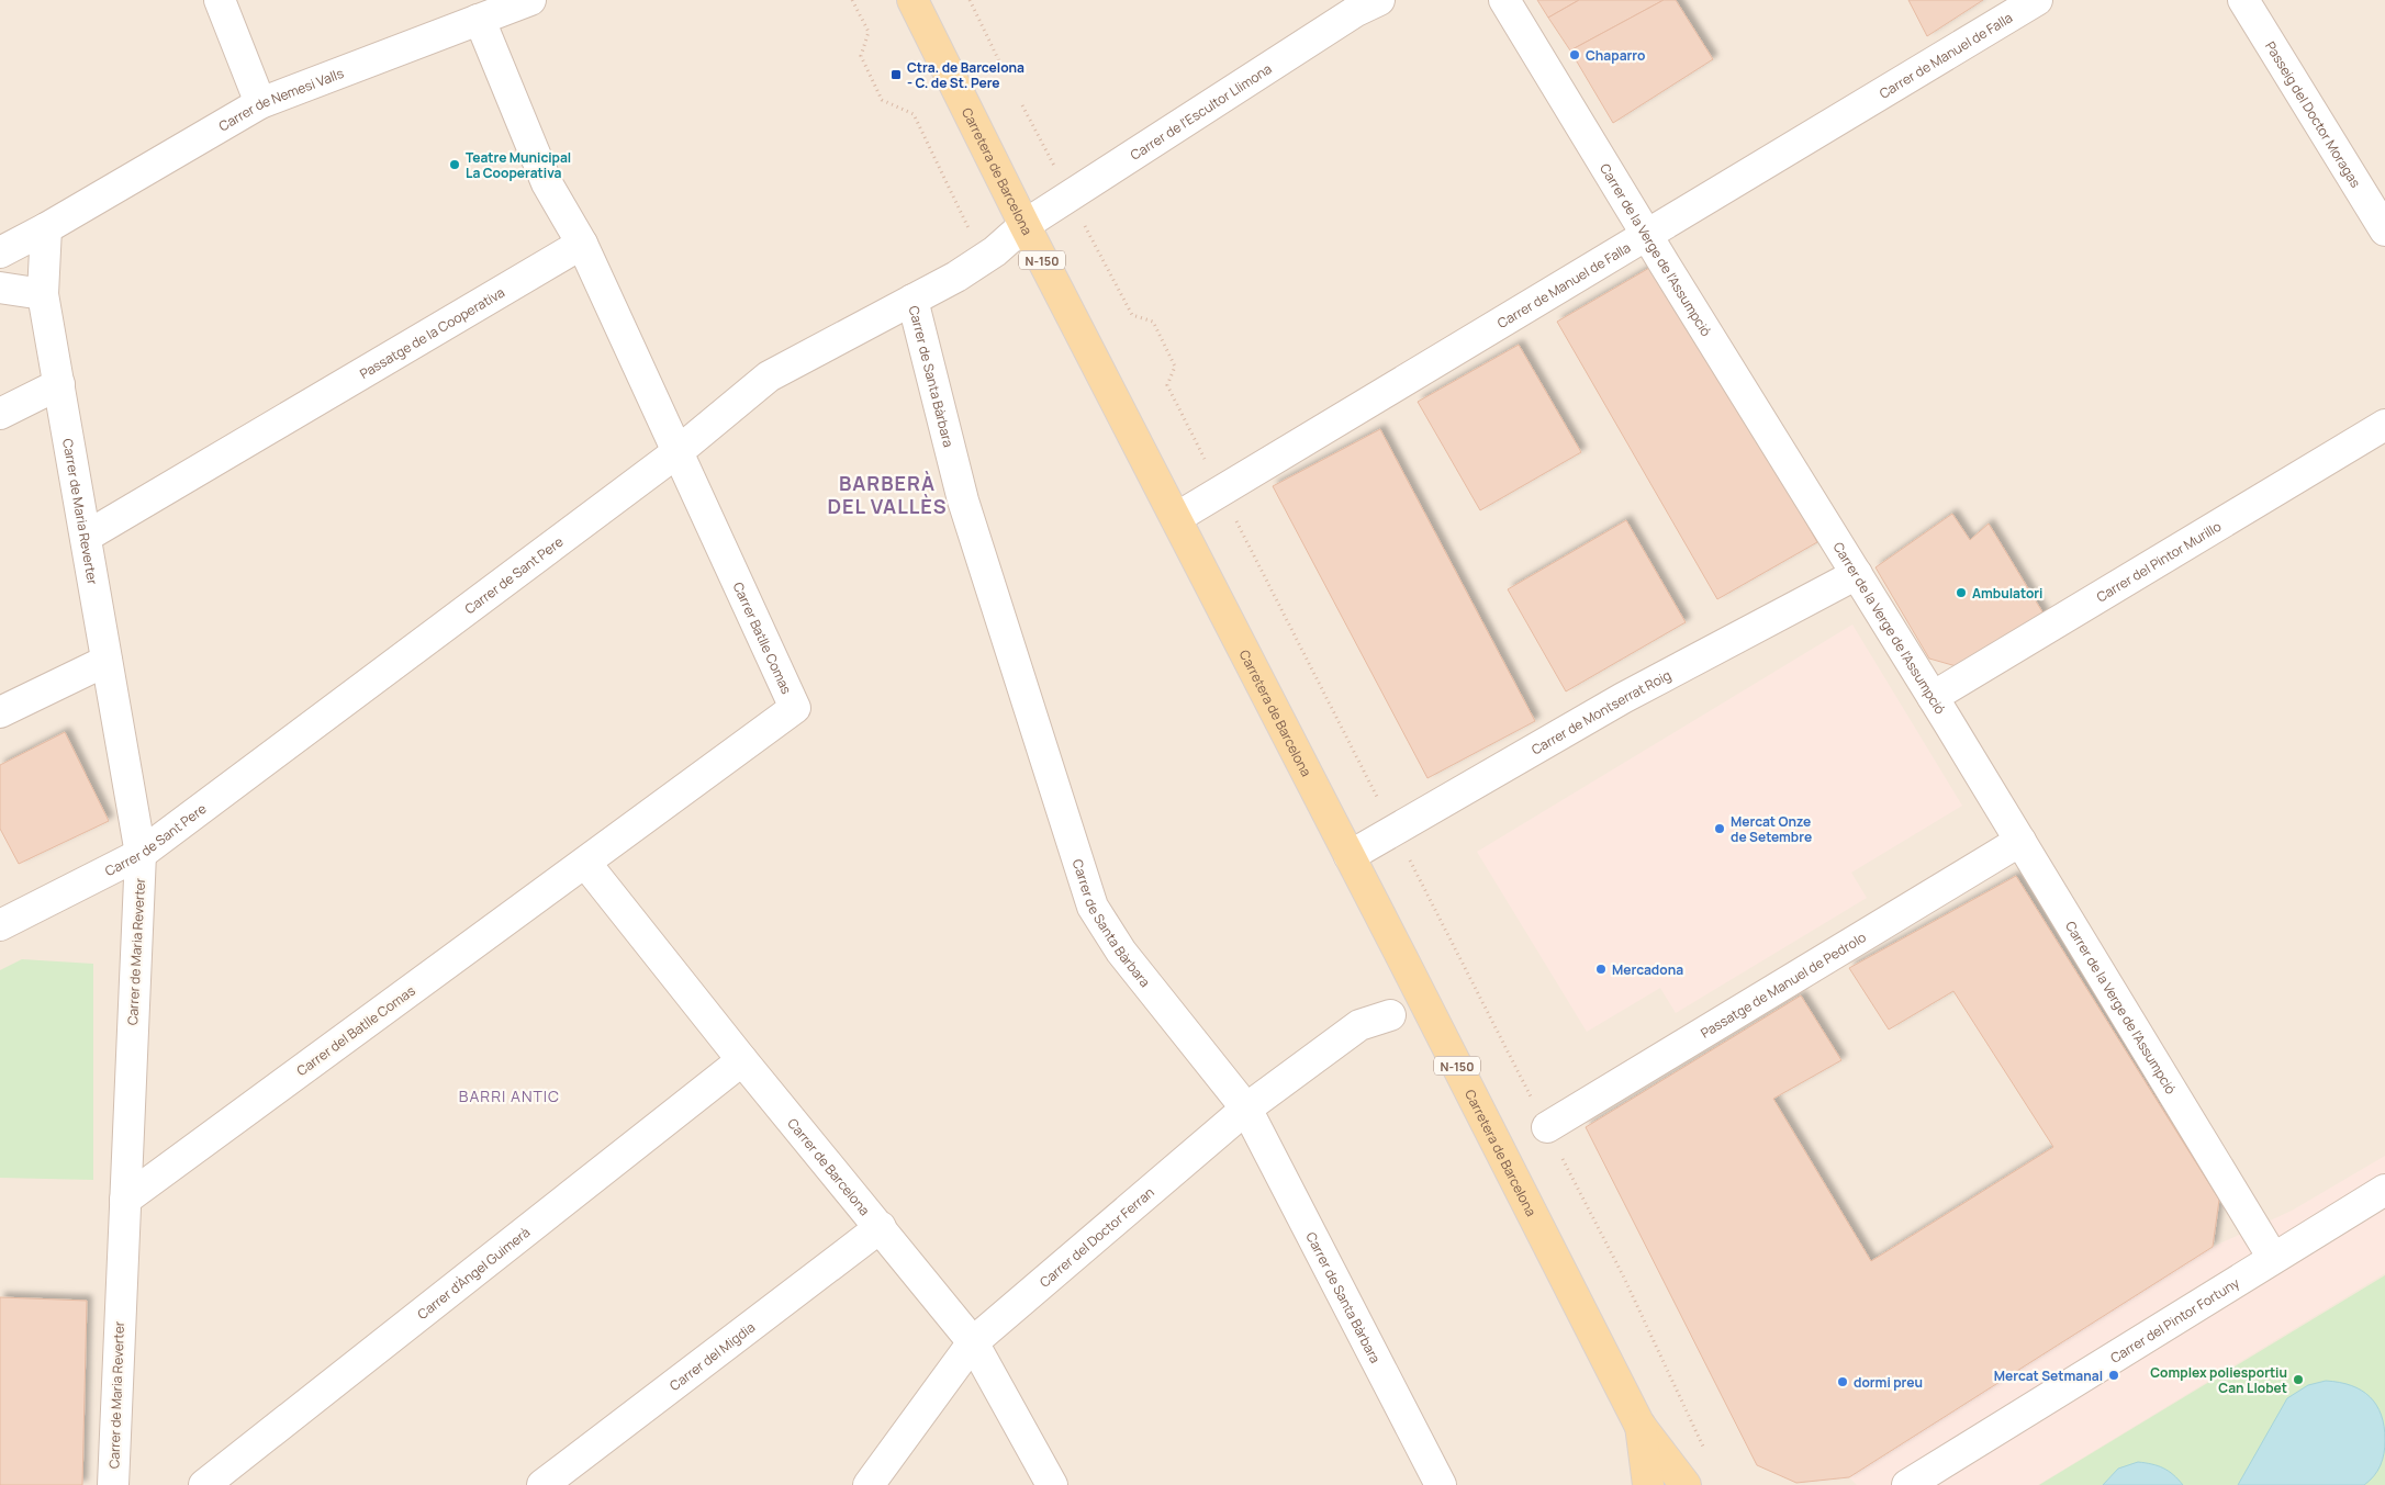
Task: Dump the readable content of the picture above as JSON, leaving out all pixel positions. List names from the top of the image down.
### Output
{
  "streets": {
    "main road": ["Carretera de Barcelona", "N-150"],
    "street": [
      "Carrer de Manuel de Falla",
      "Carrer de Nemesi Valls",
      "Carrer de l'Escultor Llimona",
      "Passeig del Doctor Moragas",
      "Carrer de la Verge de l'Assumpció",
      "Passatge de la Cooperativa",
      "Carrer de Santa Bàrbara",
      "Carrer de Maria Reverter",
      "Carrer del Pintor Murillo",
      "Carrer de Sant Pere",
      "Carrer Batlle Comas",
      "Carrer de Montserrat Roig",
      "Passatge de Manuel de Pedrolo",
      "Carrer del Batlle Comas",
      "Carrer de Barcelona",
      "Carrer del Doctor Ferran",
      "Carrer d'Àngel Guimerà",
      "Carrer del Pintor Fortuny",
      "Carrer del Migdia"
    ]
  },
  "crossings": [
    ["Carrer de Manuel de Falla", "Carretera de Barcelona"],
    ["Carrer de Manuel de Falla", "Carrer de la Verge de l'Assumpció"],
    ["Carrer de l'Escultor Llimona", "Carretera de Barcelona"],
    ["Carrer de l'Escultor Llimona", "Carrer de Sant Pere"],
    ["Carretera de Barcelona", "N-150"],
    ["Carretera de Barcelona", "Carrer de Sant Pere"],
    ["Carretera de Barcelona", "Carrer de Montserrat Roig"],
    ["Carrer de la Verge de l'Assumpció", "Carrer del Pintor Murillo"],
    ["Carrer de la Verge de l'Assumpció", "Carrer de Montserrat Roig"],
    ["Carrer de la Verge de l'Assumpció", "Passatge de Manuel de Pedrolo"],
    ["Carrer de la Verge de l'Assumpció", "Carrer del Pintor Fortuny"],
    ["Passatge de la Cooperativa", "Carrer de Maria Reverter"],
    ["Carrer de Santa Bàrbara", "Carrer de Sant Pere"],
    ["Carrer de Santa Bàrbara", "Carrer del Doctor Ferran"],
    ["Carrer de Maria Reverter", "Carrer de Sant Pere"],
    ["Carrer de Maria Reverter", "Carrer del Batlle Comas"],
    ["Carrer de Sant Pere", "Carrer Batlle Comas"],
    ["Carrer Batlle Comas", "Carrer del Batlle Comas"],
    ["Carrer Batlle Comas", "Carrer de Barcelona"],
    ["Carrer del Batlle Comas", "Carrer de Barcelona"],
    ["Carrer de Barcelona", "Carrer del Doctor Ferran"],
    ["Carrer de Barcelona", "Carrer d'Àngel Guimerà"],
    ["Carrer de Barcelona", "Carrer del Migdia"]
  ],
  "districts": ["BARBERÀ DEL VALLÈS", "BARRI ANTIC"],
  "places": {
    "other": [
      "Chaparro",
      "Teatre Municipal La Cooperativa",
      "Ambulatori",
      "Mercat Onze de Setembre",
      "Mercadona",
      "Mercat Setmanal",
      "Complex poliesportiu Can Llobet",
      "dormi preu"
    ],
    "transit": ["Ctra. de Barcelona - C. de St. Pere"]
  }
}
